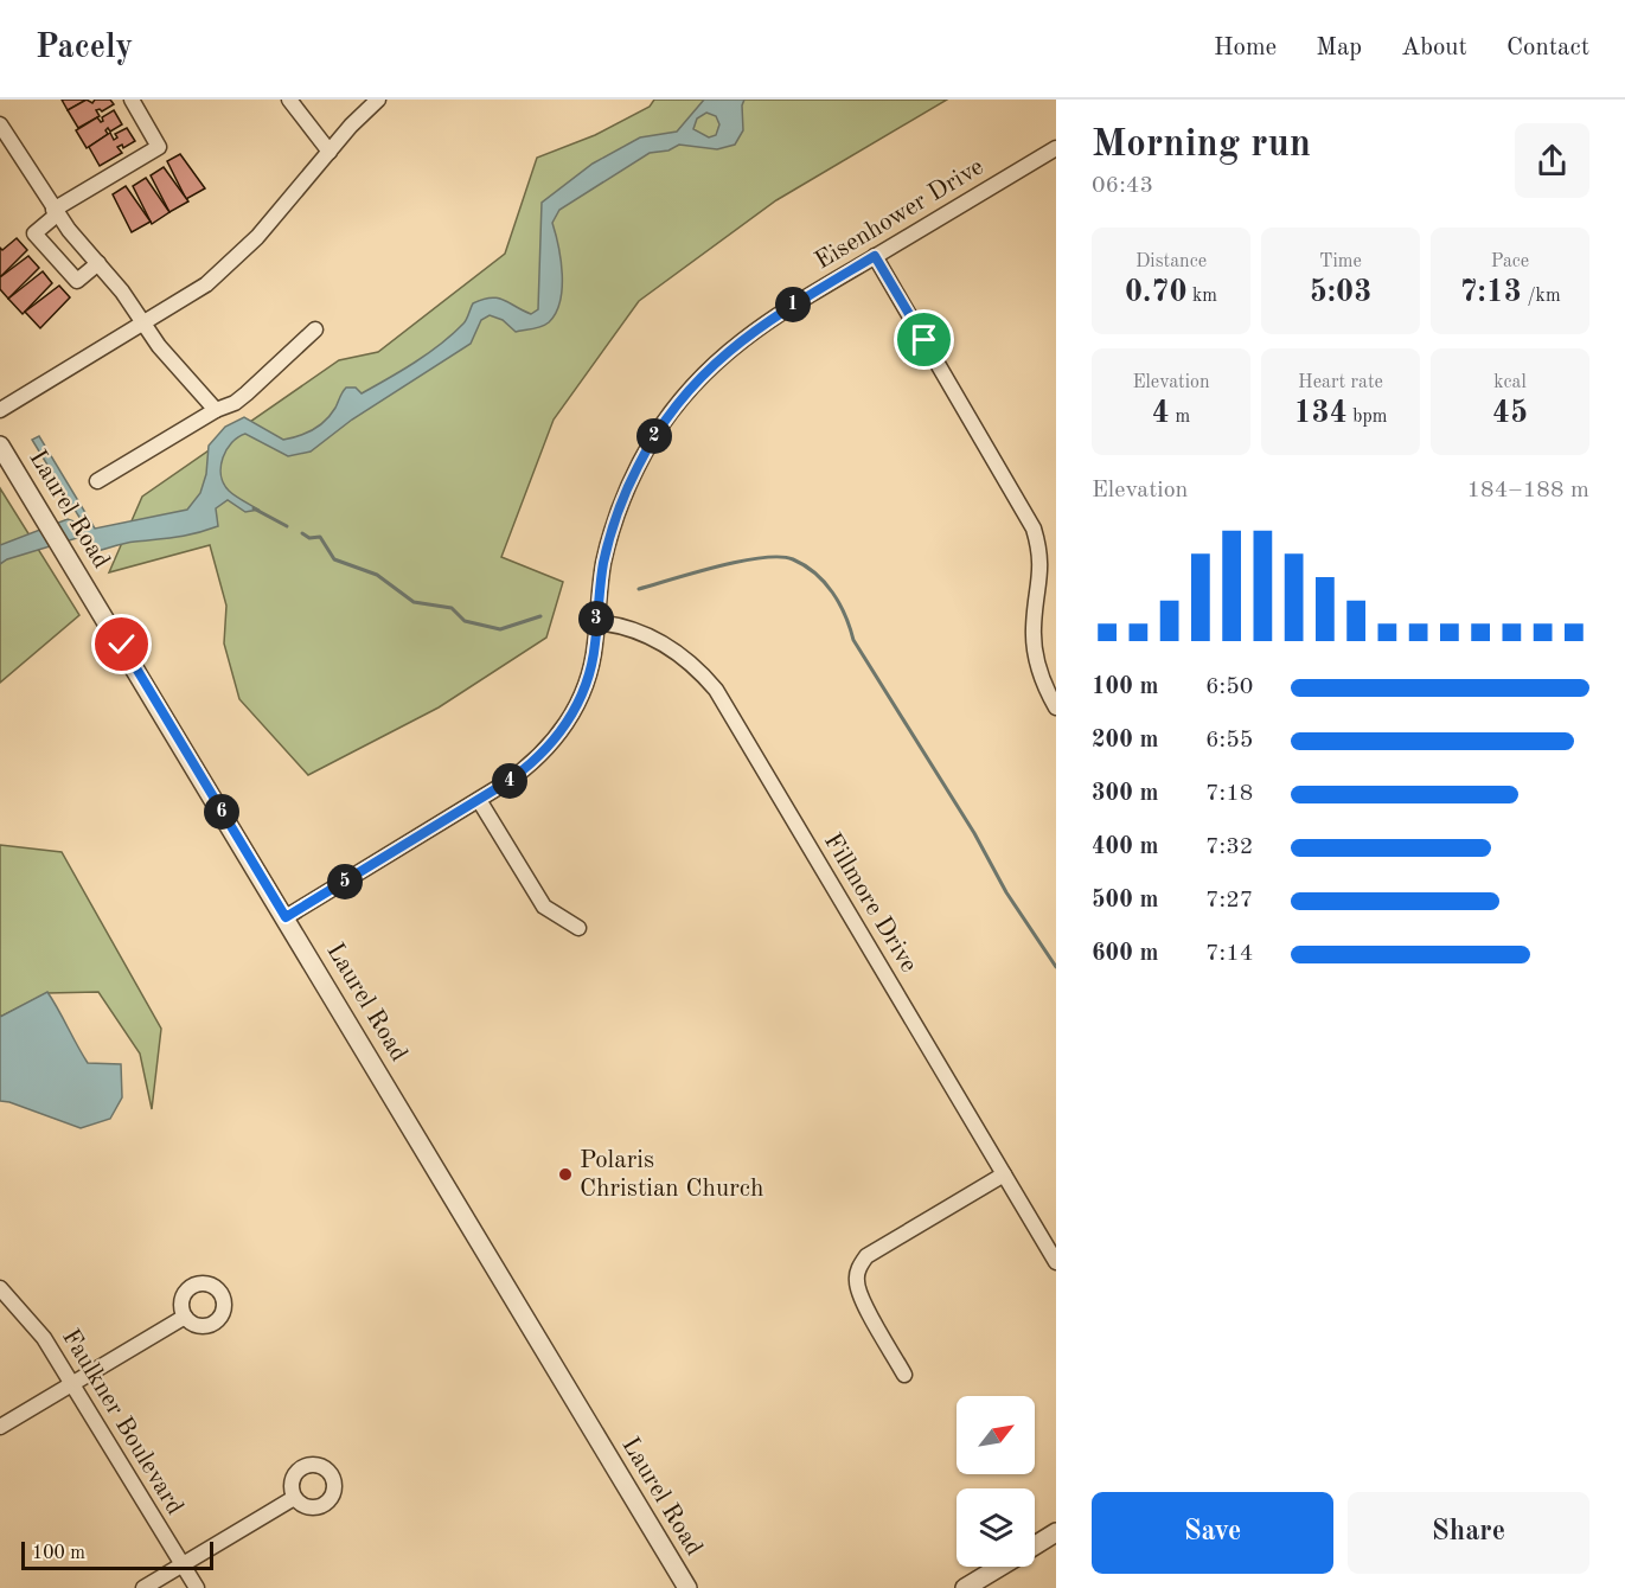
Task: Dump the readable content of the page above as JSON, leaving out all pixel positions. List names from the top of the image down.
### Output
{
  "streets": {
    "street": [
      "Eisenhower Drive",
      "Laurel Road",
      "Fillmore Drive",
      "Faulkner Boulevard"
    ]
  },
  "crossings": [
    ["Eisenhower Drive", "Laurel Road"],
    ["Eisenhower Drive", "Fillmore Drive"]
  ],
  "places": ["Polaris Christian Church"],
  "scale_bar": "100 m",
  "north": "top right",
  "page": {
    "header": "Pacely",
    "nav": [
      "Home",
      "Map",
      "About",
      "Contact"
    ],
    "heading": ["Morning run", "06:43"],
    "stats": [
      ["Distance", "0.70 km"],
      ["Time", "5:03"],
      ["Pace", "7:13 /km"],
      ["Elevation", "4 m"],
      ["Heart rate", "134 bpm"],
      ["kcal", "45"]
    ],
    "pins": [
      "1",
      "2",
      "3",
      "4",
      "6",
      "5"
    ],
    "chart": ["Elevation", "184–188 m"],
    "list": [
      {
        "name": "100 m",
        "note": "6:50"
      },
      {
        "name": "200 m",
        "note": "6:55"
      },
      {
        "name": "300 m",
        "note": "7:18"
      },
      {
        "name": "400 m",
        "note": "7:32"
      },
      {
        "name": "500 m",
        "note": "7:27"
      },
      {
        "name": "600 m",
        "note": "7:14"
      }
    ],
    "buttons": ["Save", "Share"],
    "scale": "100 m"
  }
}
